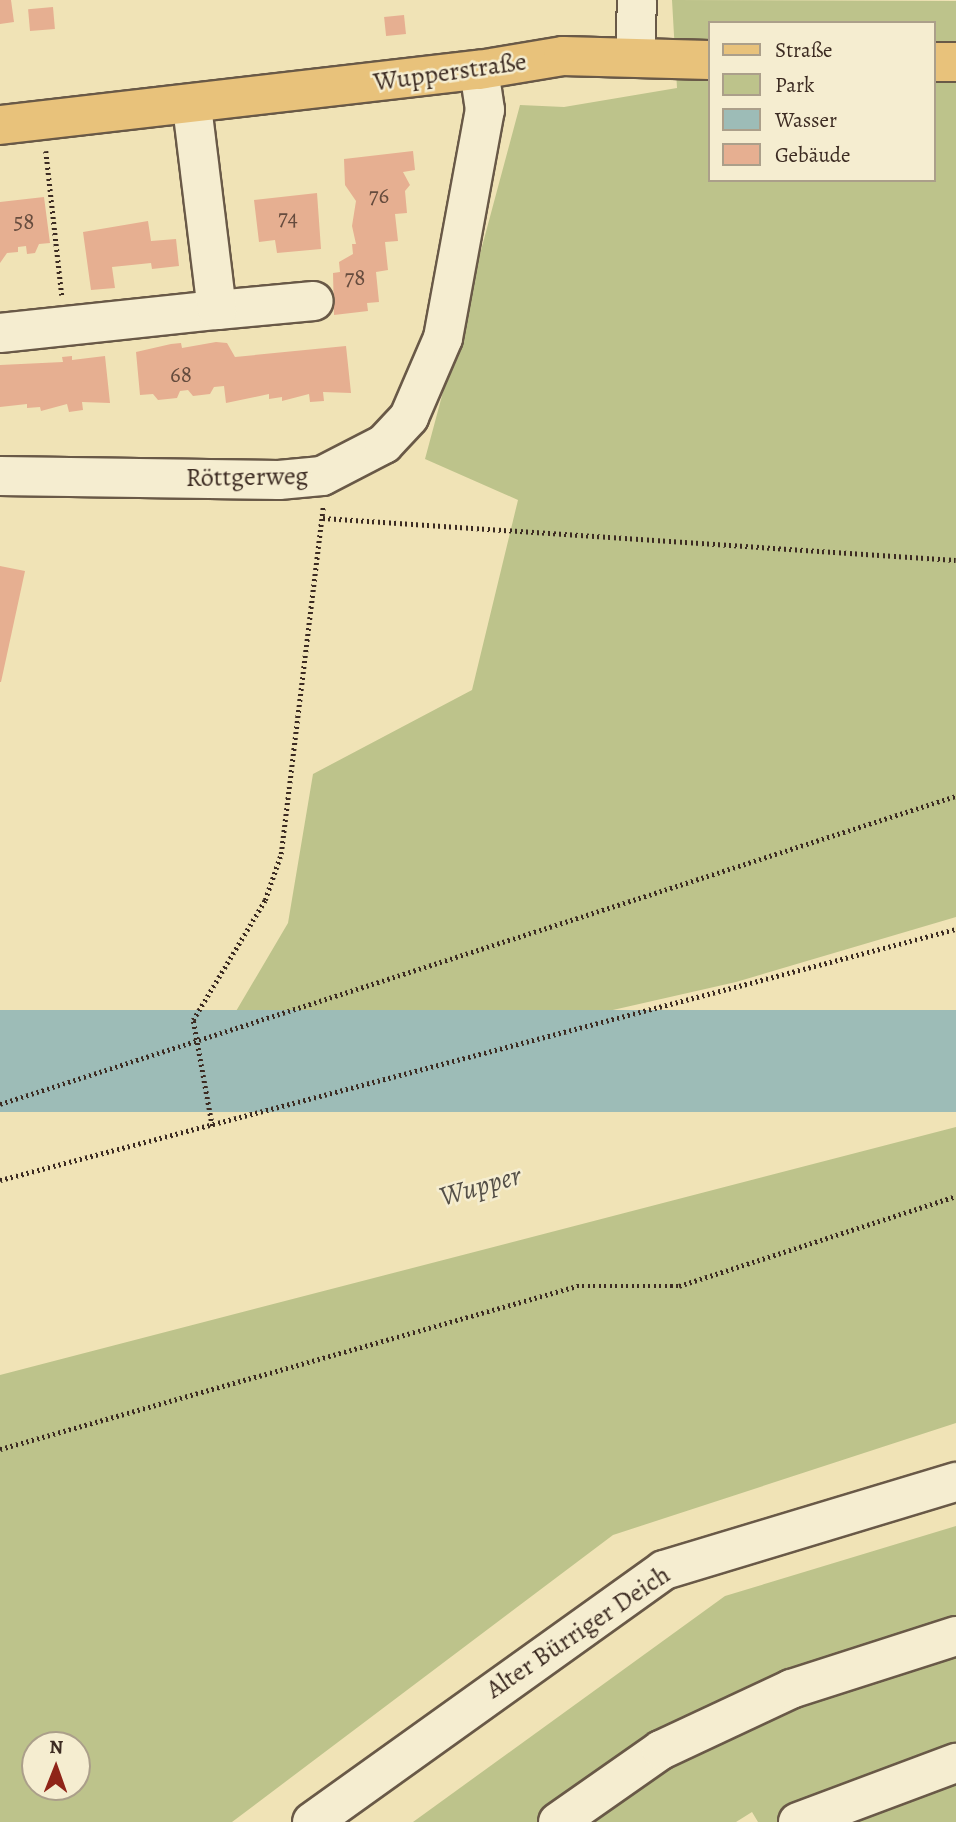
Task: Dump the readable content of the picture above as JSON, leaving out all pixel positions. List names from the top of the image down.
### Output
{
  "streets": {
    "main road": ["Wupperstraße"],
    "street": ["Röttgerweg", "Alter Bürriger Deich"]
  },
  "crossings": [
    ["Wupperstraße", "Röttgerweg"]
  ],
  "water": ["Wupper"],
  "house_numbers": [
    "76",
    "74",
    "58",
    "78",
    "68"
  ],
  "legend": [
    "Straße",
    "Park",
    "Wasser",
    "Gebäude"
  ],
  "north": "top"
}
